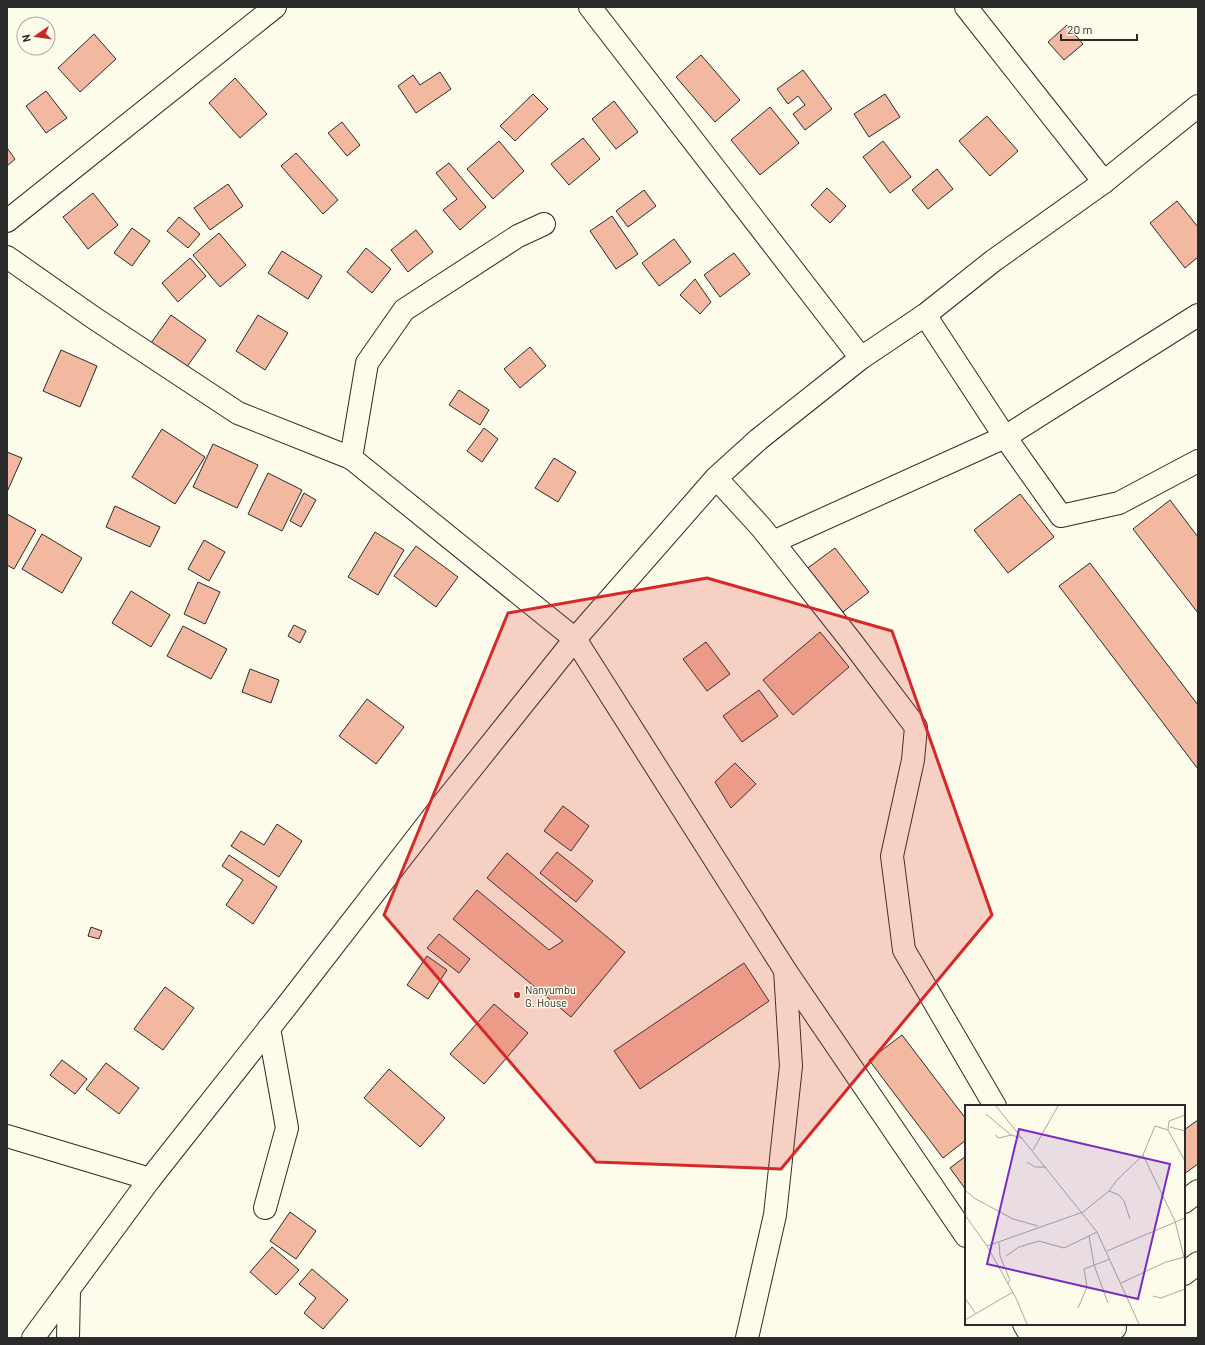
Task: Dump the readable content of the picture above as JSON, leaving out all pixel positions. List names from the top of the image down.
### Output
{
  "places": ["Nanyumbu G. House"],
  "scale_bar": "20 m",
  "north": "left"
}
